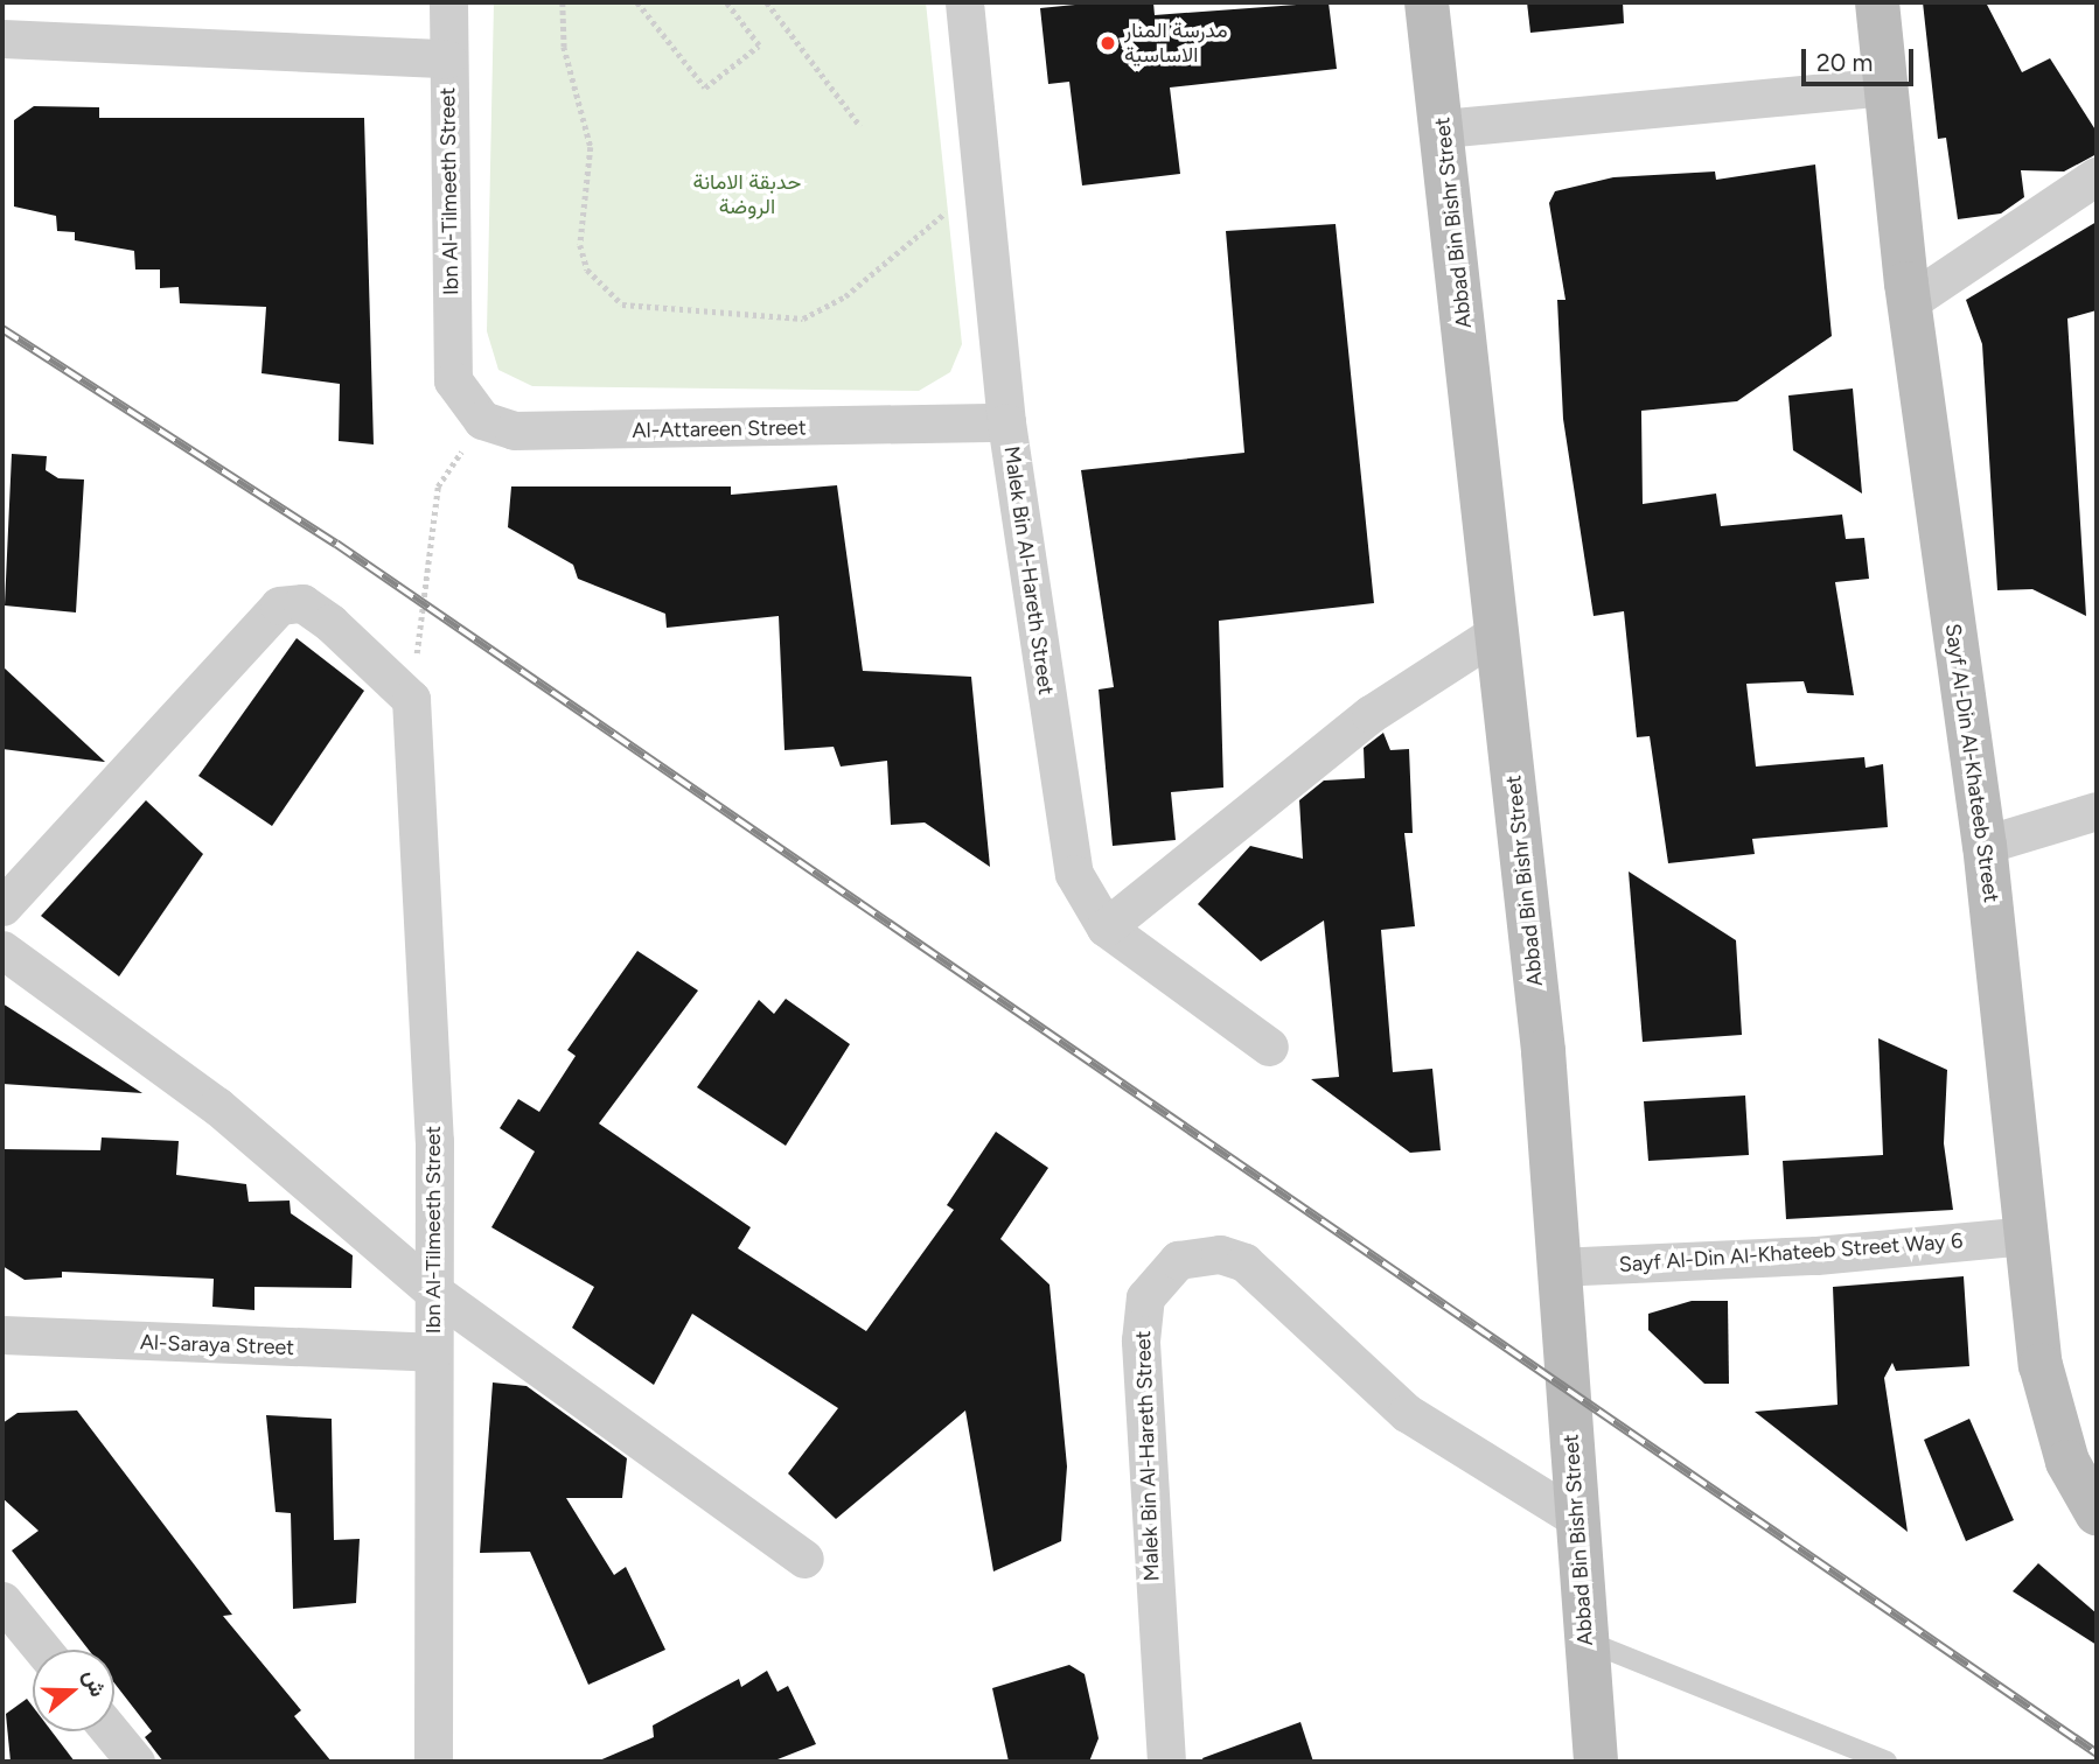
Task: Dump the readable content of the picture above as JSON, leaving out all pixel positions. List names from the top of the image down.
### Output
{
  "streets": {
    "street": [
      "Ibn Al-Tilmeeth Street",
      "Abbad Bin Bishr Street",
      "Al-Attareen Street",
      "Malek Bin Al-Hareth Street",
      "Sayf Al-Din Al-Khateeb Street",
      "Sayf Al-Din Al-Khateeb Street Way 6",
      "Al-Saraya Street"
    ]
  },
  "crossings": [
    ["Ibn Al-Tilmeeth Street", "Al-Attareen Street"],
    ["Ibn Al-Tilmeeth Street", "Al-Saraya Street"],
    ["Abbad Bin Bishr Street", "Malek Bin Al-Hareth Street"],
    ["Abbad Bin Bishr Street", "Sayf Al-Din Al-Khateeb Street Way 6"],
    ["Al-Attareen Street", "Malek Bin Al-Hareth Street"],
    ["Sayf Al-Din Al-Khateeb Street", "Sayf Al-Din Al-Khateeb Street Way 6"]
  ],
  "parks": ["حدبقة الامانة الروضة"],
  "places": ["مدرسة المنار الاساسية"],
  "scale_bar": "20 m",
  "north": "right"
}
